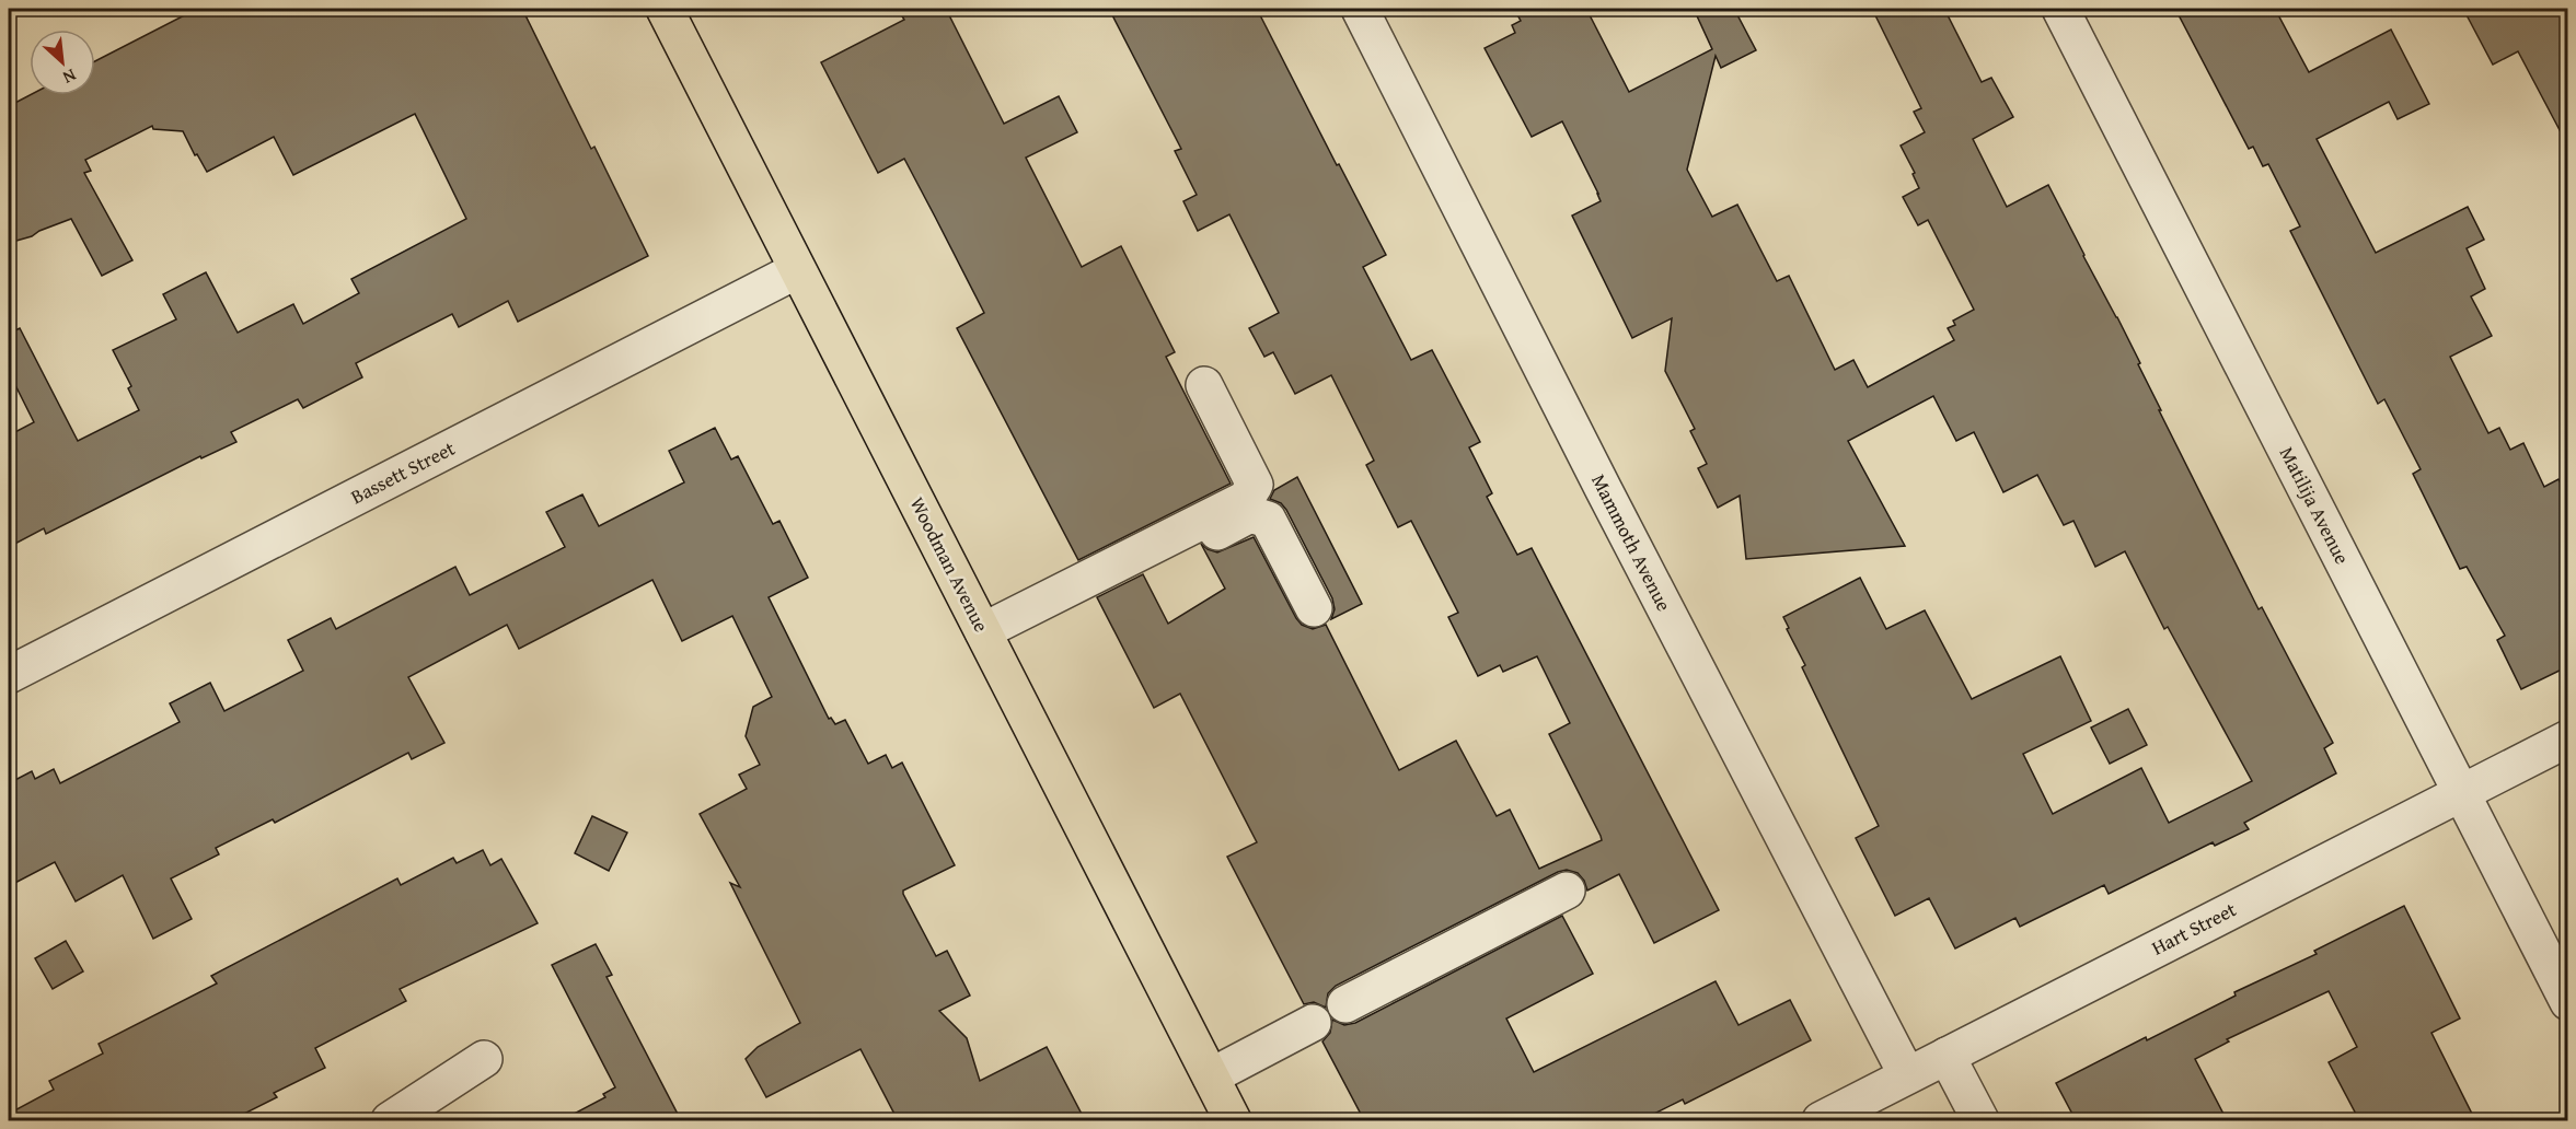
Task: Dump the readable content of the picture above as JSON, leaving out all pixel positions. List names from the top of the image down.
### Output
{
  "streets": {
    "main road": ["Woodman Avenue"],
    "street": [
      "Bassett Street",
      "Matilija Avenue",
      "Mammoth Avenue",
      "Hart Street"
    ]
  },
  "crossings": [
    ["Bassett Street", "Woodman Avenue"],
    ["Matilija Avenue", "Hart Street"],
    ["Mammoth Avenue", "Hart Street"]
  ],
  "north": "bottom right"
}
